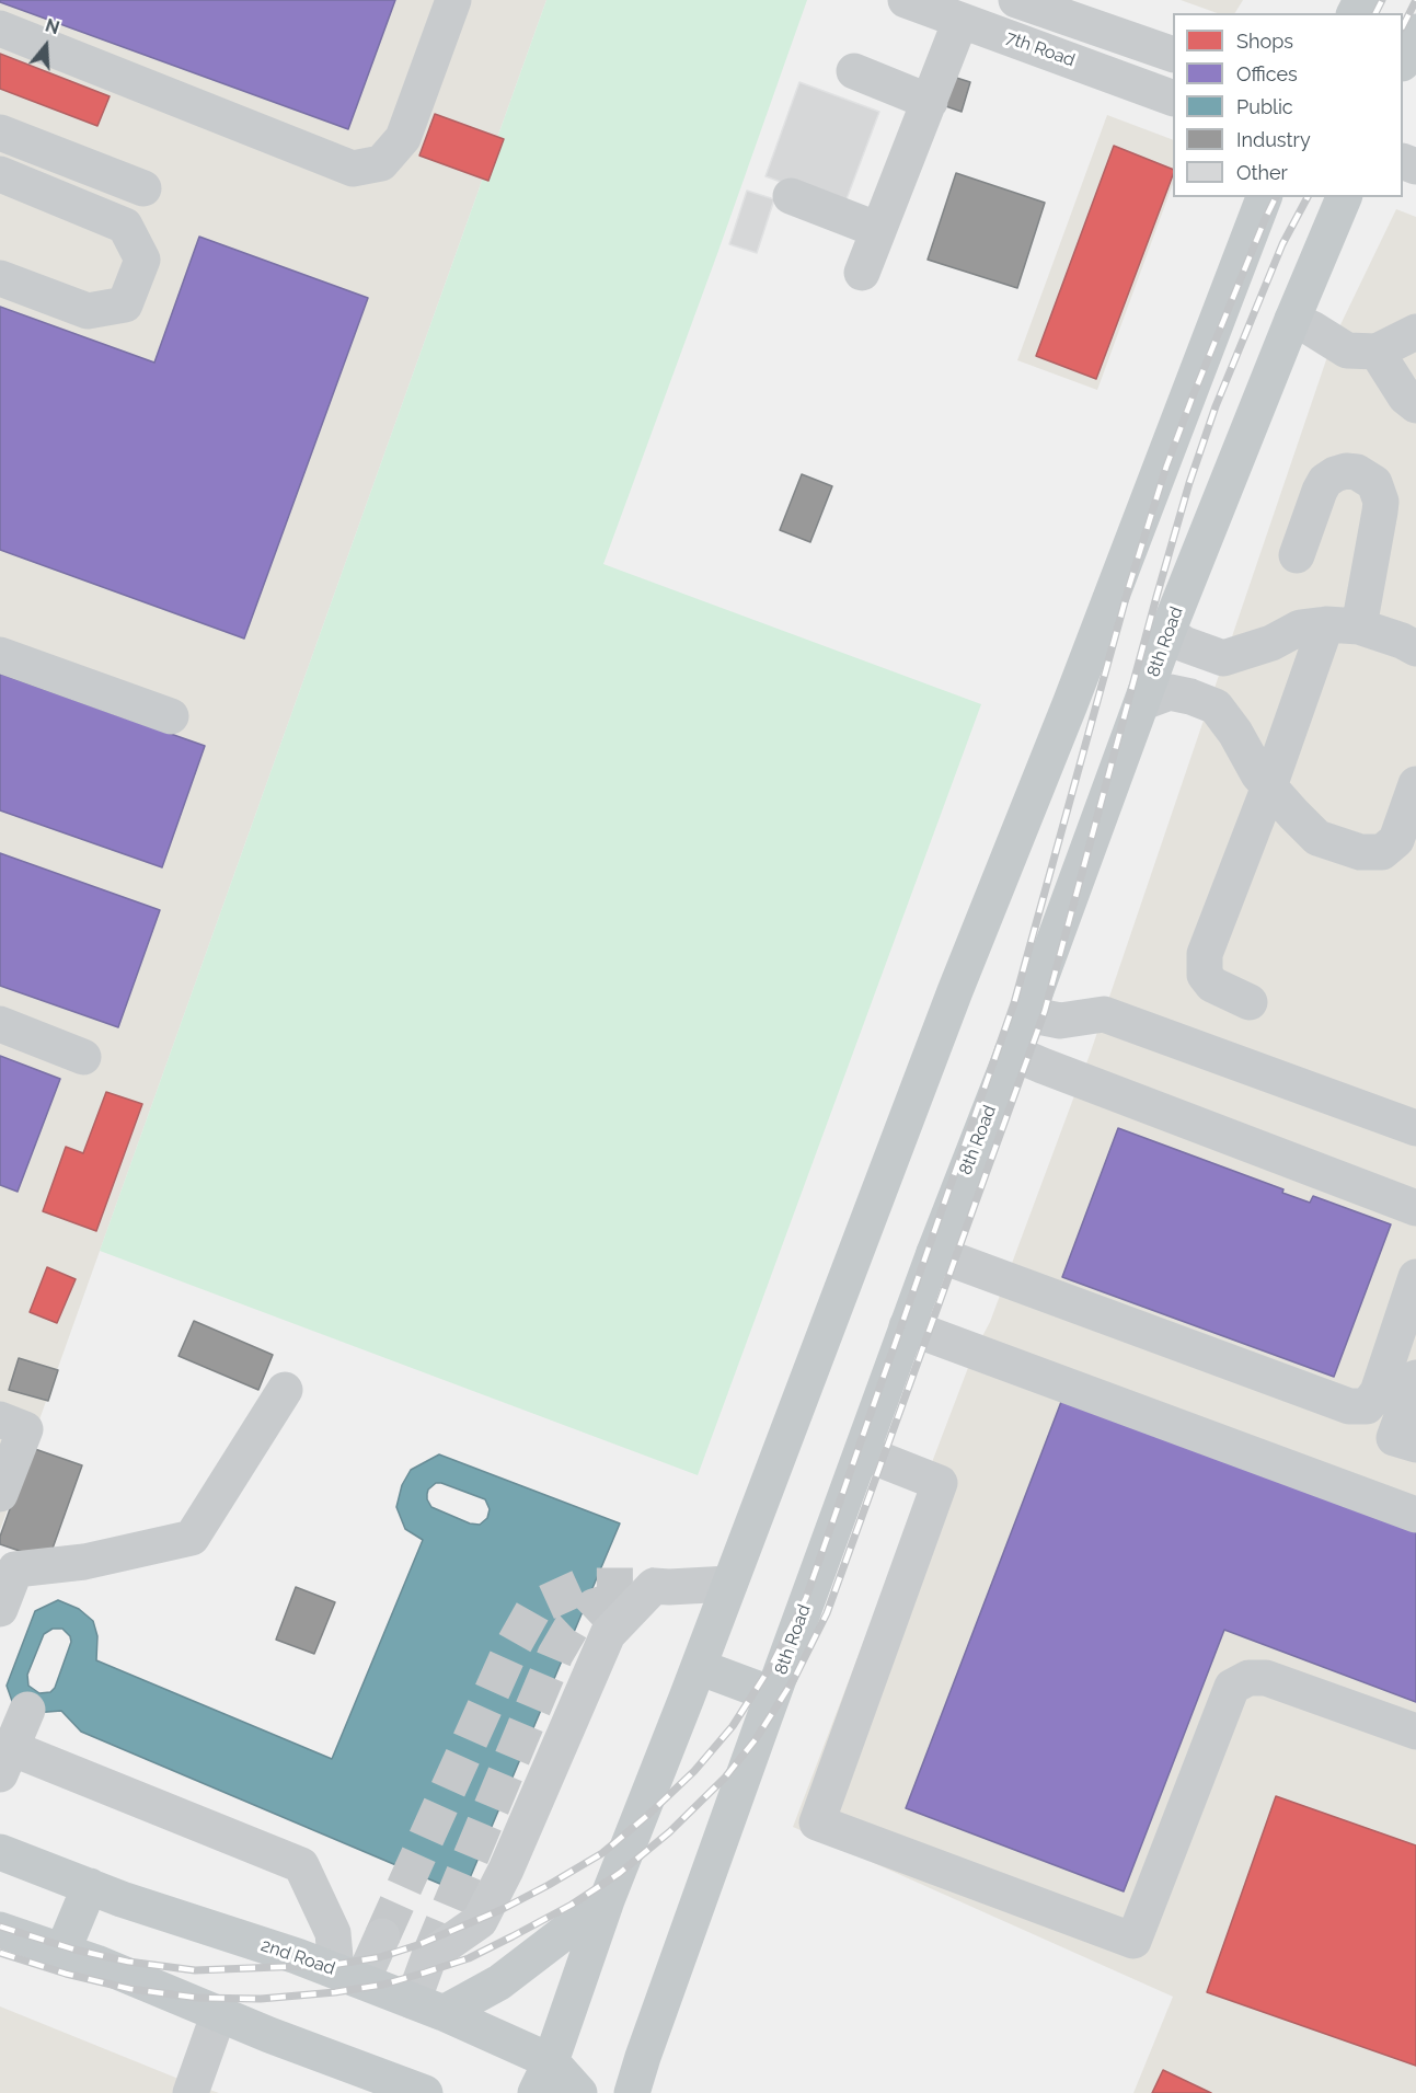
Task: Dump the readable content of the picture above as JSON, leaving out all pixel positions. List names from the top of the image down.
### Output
{
  "streets": {
    "main road": ["8th Road", "2nd Road"],
    "street": ["7th Road"]
  },
  "legend": [
    "Shops",
    "Offices",
    "Public",
    "Industry",
    "Other"
  ],
  "north": "top"
}
